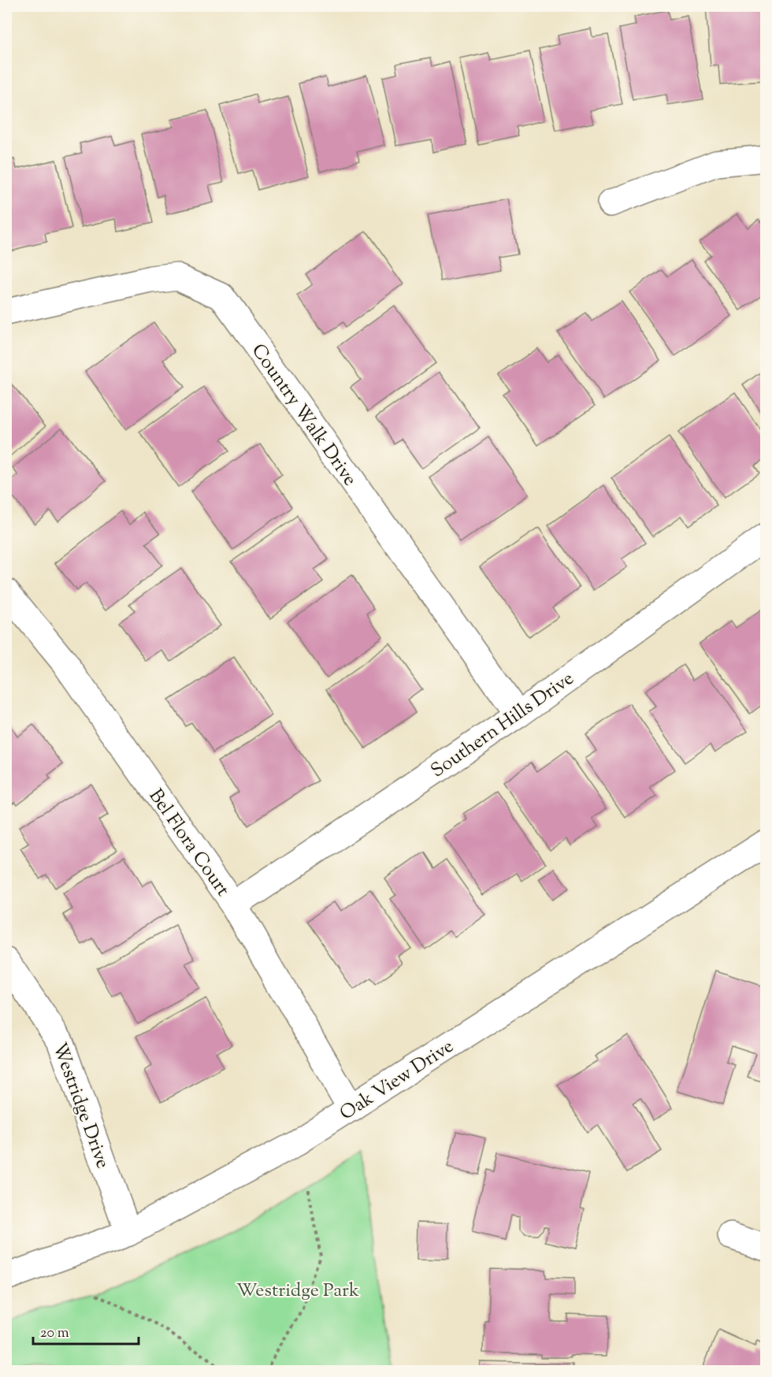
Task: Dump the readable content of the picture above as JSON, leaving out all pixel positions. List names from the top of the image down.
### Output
{
  "streets": {
    "street": [
      "Country Walk Drive",
      "Southern Hills Drive",
      "Bel Flora Court",
      "Oak View Drive",
      "Westridge Drive"
    ]
  },
  "crossings": [
    ["Country Walk Drive", "Southern Hills Drive"],
    ["Southern Hills Drive", "Bel Flora Court"],
    ["Bel Flora Court", "Oak View Drive"],
    ["Oak View Drive", "Westridge Drive"]
  ],
  "parks": ["Westridge Park"],
  "scale_bar": "20 m"
}
